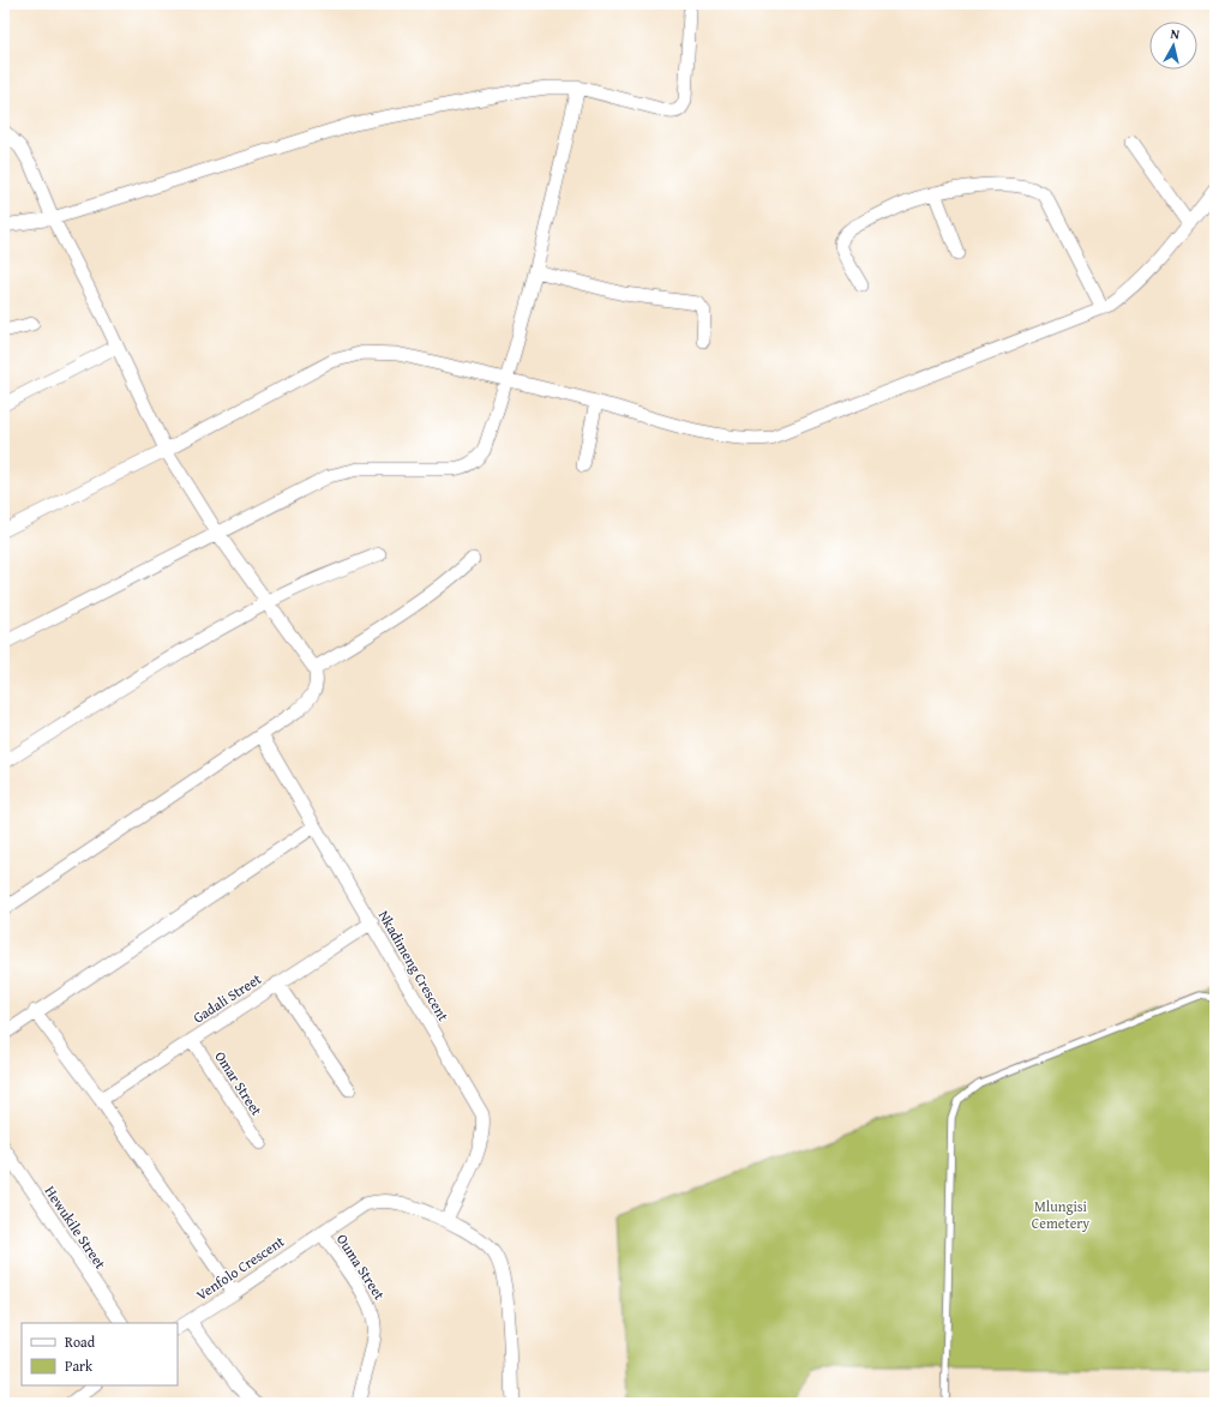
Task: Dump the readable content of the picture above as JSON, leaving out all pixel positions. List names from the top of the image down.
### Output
{
  "streets": {
    "street": [
      "Nkadimeng Crescent",
      "Gadali Street",
      "Omar Street",
      "Hewukile Street",
      "Ouma Street",
      "Venfolo Crescent"
    ]
  },
  "crossings": [
    ["Nkadimeng Crescent", "Gadali Street"],
    ["Nkadimeng Crescent", "Venfolo Crescent"],
    ["Gadali Street", "Omar Street"],
    ["Ouma Street", "Venfolo Crescent"]
  ],
  "parks": ["Mlungisi Cemetery"],
  "legend": ["Road", "Park"],
  "north": "top"
}
